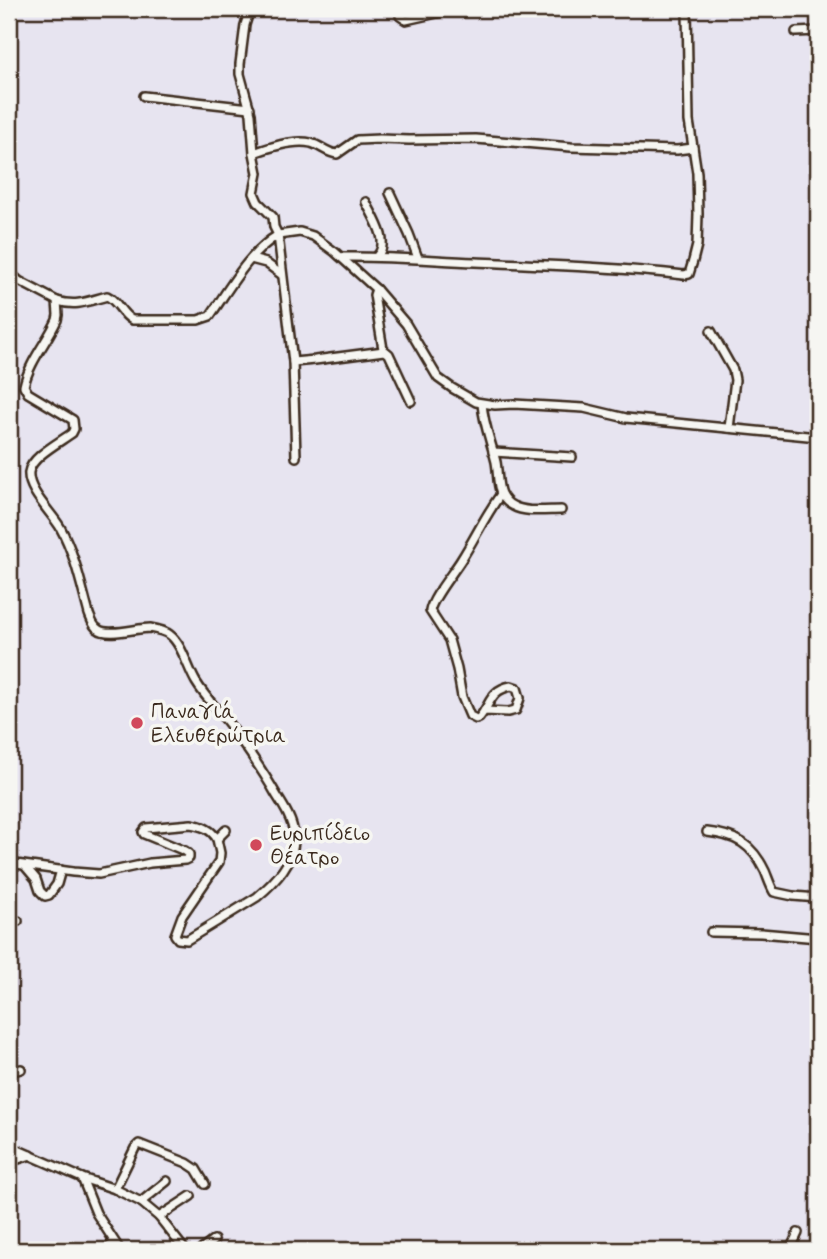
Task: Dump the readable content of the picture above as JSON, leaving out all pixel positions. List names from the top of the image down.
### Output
{
  "places": ["Παναγιά Ελευθερώτρια", "Ευριπίδειο Θέατρο"]
}
